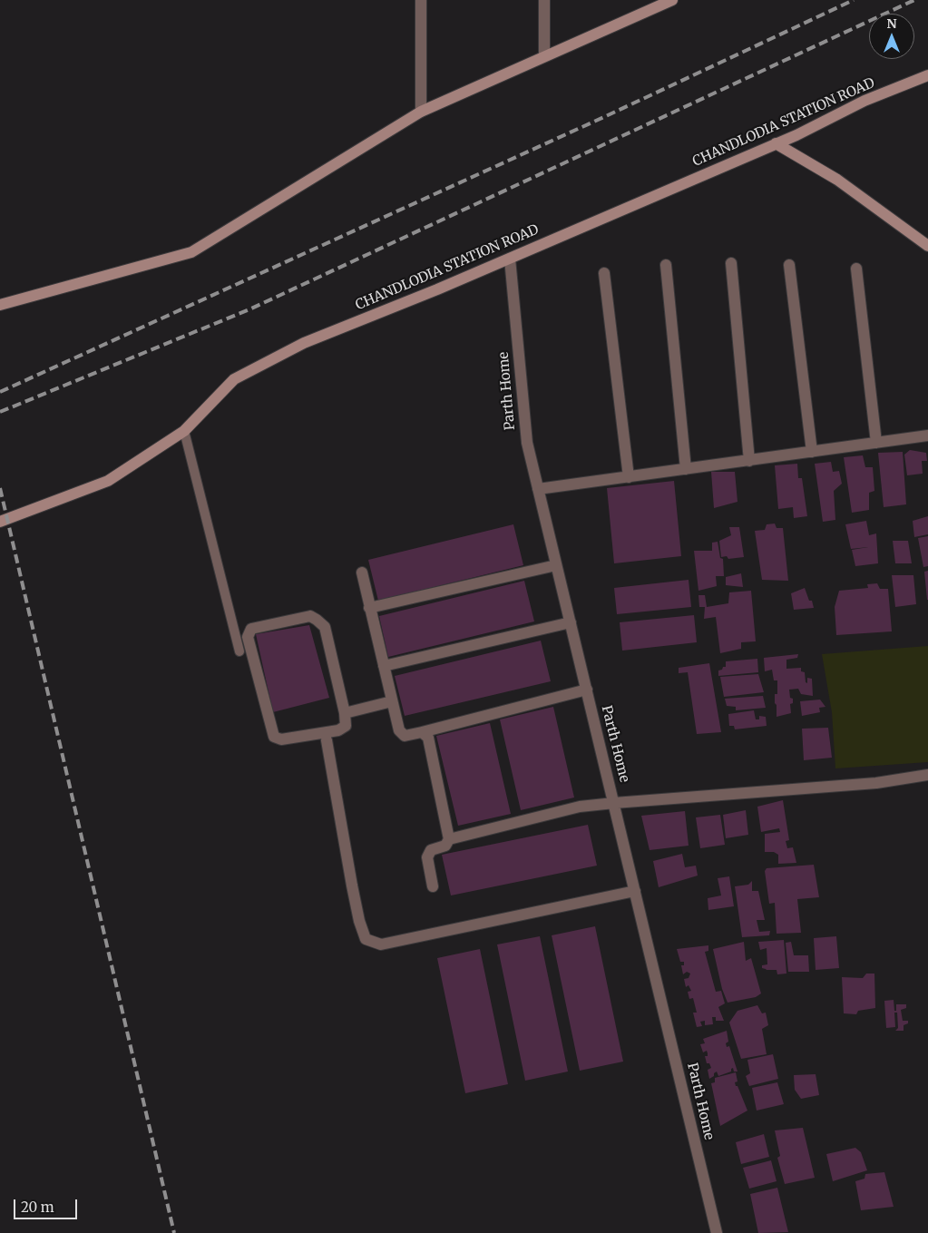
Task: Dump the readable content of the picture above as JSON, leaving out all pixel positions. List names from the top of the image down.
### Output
{
  "streets": {
    "street": ["CHANDLODIA STATION ROAD", "Parth Home"]
  },
  "crossings": [
    ["CHANDLODIA STATION ROAD", "Parth Home"]
  ],
  "scale_bar": "20 m",
  "north": "top"
}
